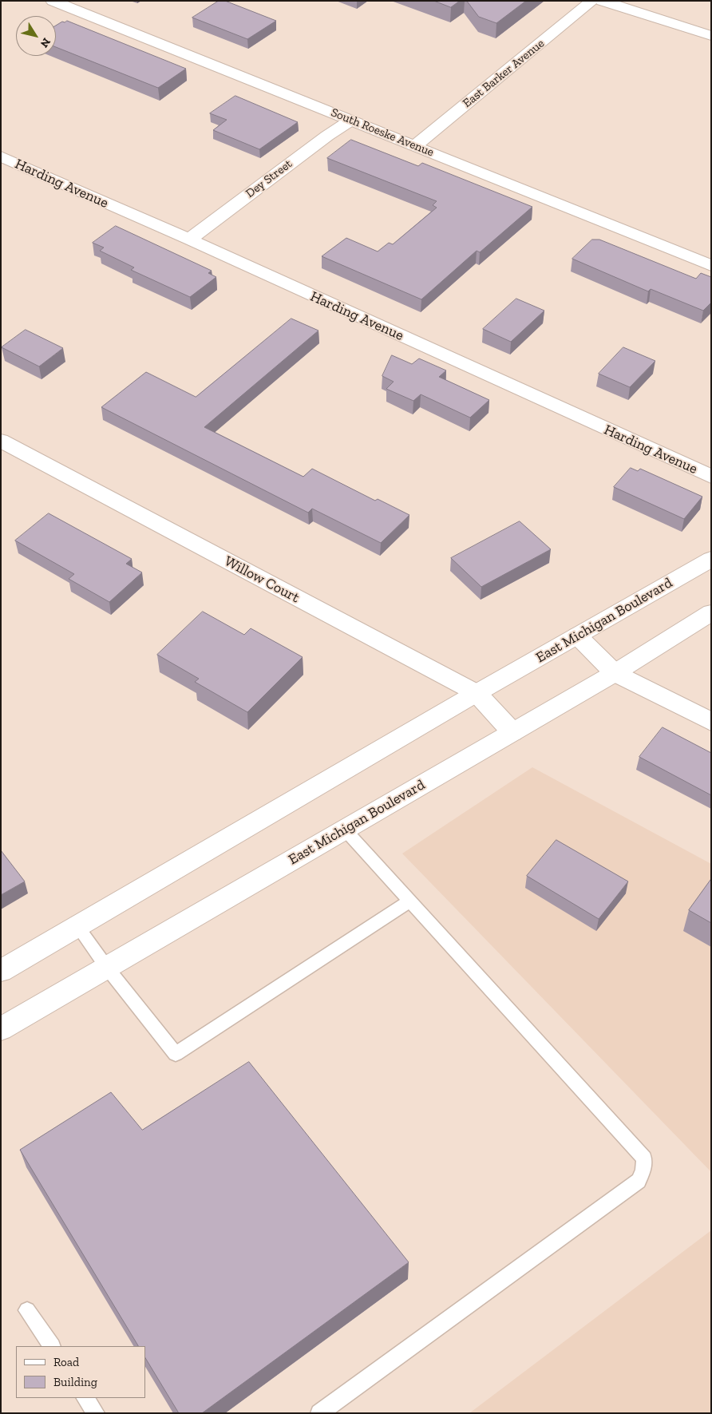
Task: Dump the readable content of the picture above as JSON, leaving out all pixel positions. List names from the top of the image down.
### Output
{
  "streets": {
    "street": [
      "East Barker Avenue",
      "South Roeske Avenue",
      "Dey Street",
      "Harding Avenue",
      "Willow Court",
      "East Michigan Boulevard"
    ]
  },
  "crossings": [
    ["East Barker Avenue", "South Roeske Avenue"],
    ["South Roeske Avenue", "Dey Street"],
    ["Dey Street", "Harding Avenue"],
    ["Willow Court", "East Michigan Boulevard"]
  ],
  "legend": ["Road", "Building"],
  "north": "bottom right"
}
